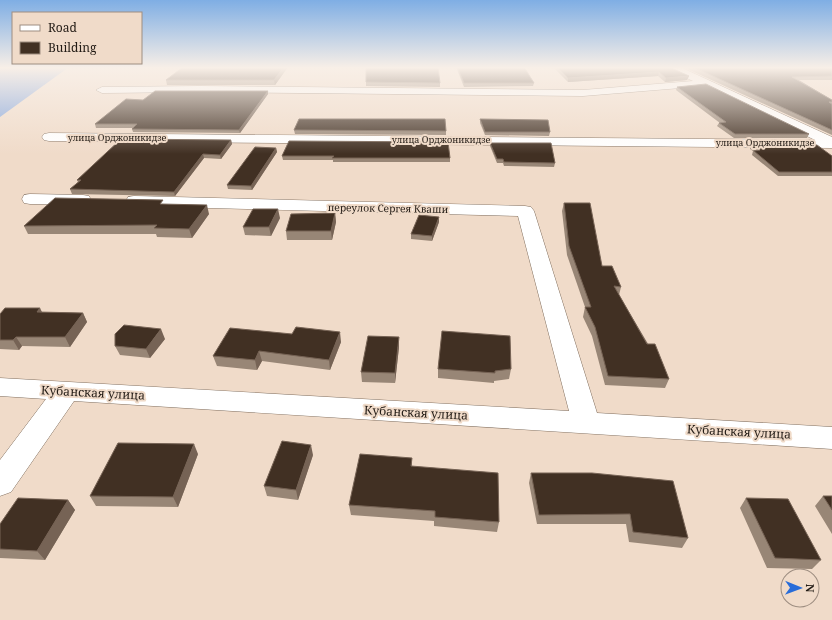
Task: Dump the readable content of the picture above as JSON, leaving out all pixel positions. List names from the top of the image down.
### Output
{
  "streets": {
    "street": ["улица Орджоникидзе", "переулок Сергея Кваши", "Кубанская улица"]
  },
  "crossings": [
    ["переулок Сергея Кваши", "Кубанская улица"]
  ],
  "legend": ["Road", "Building"],
  "north": "right"
}
